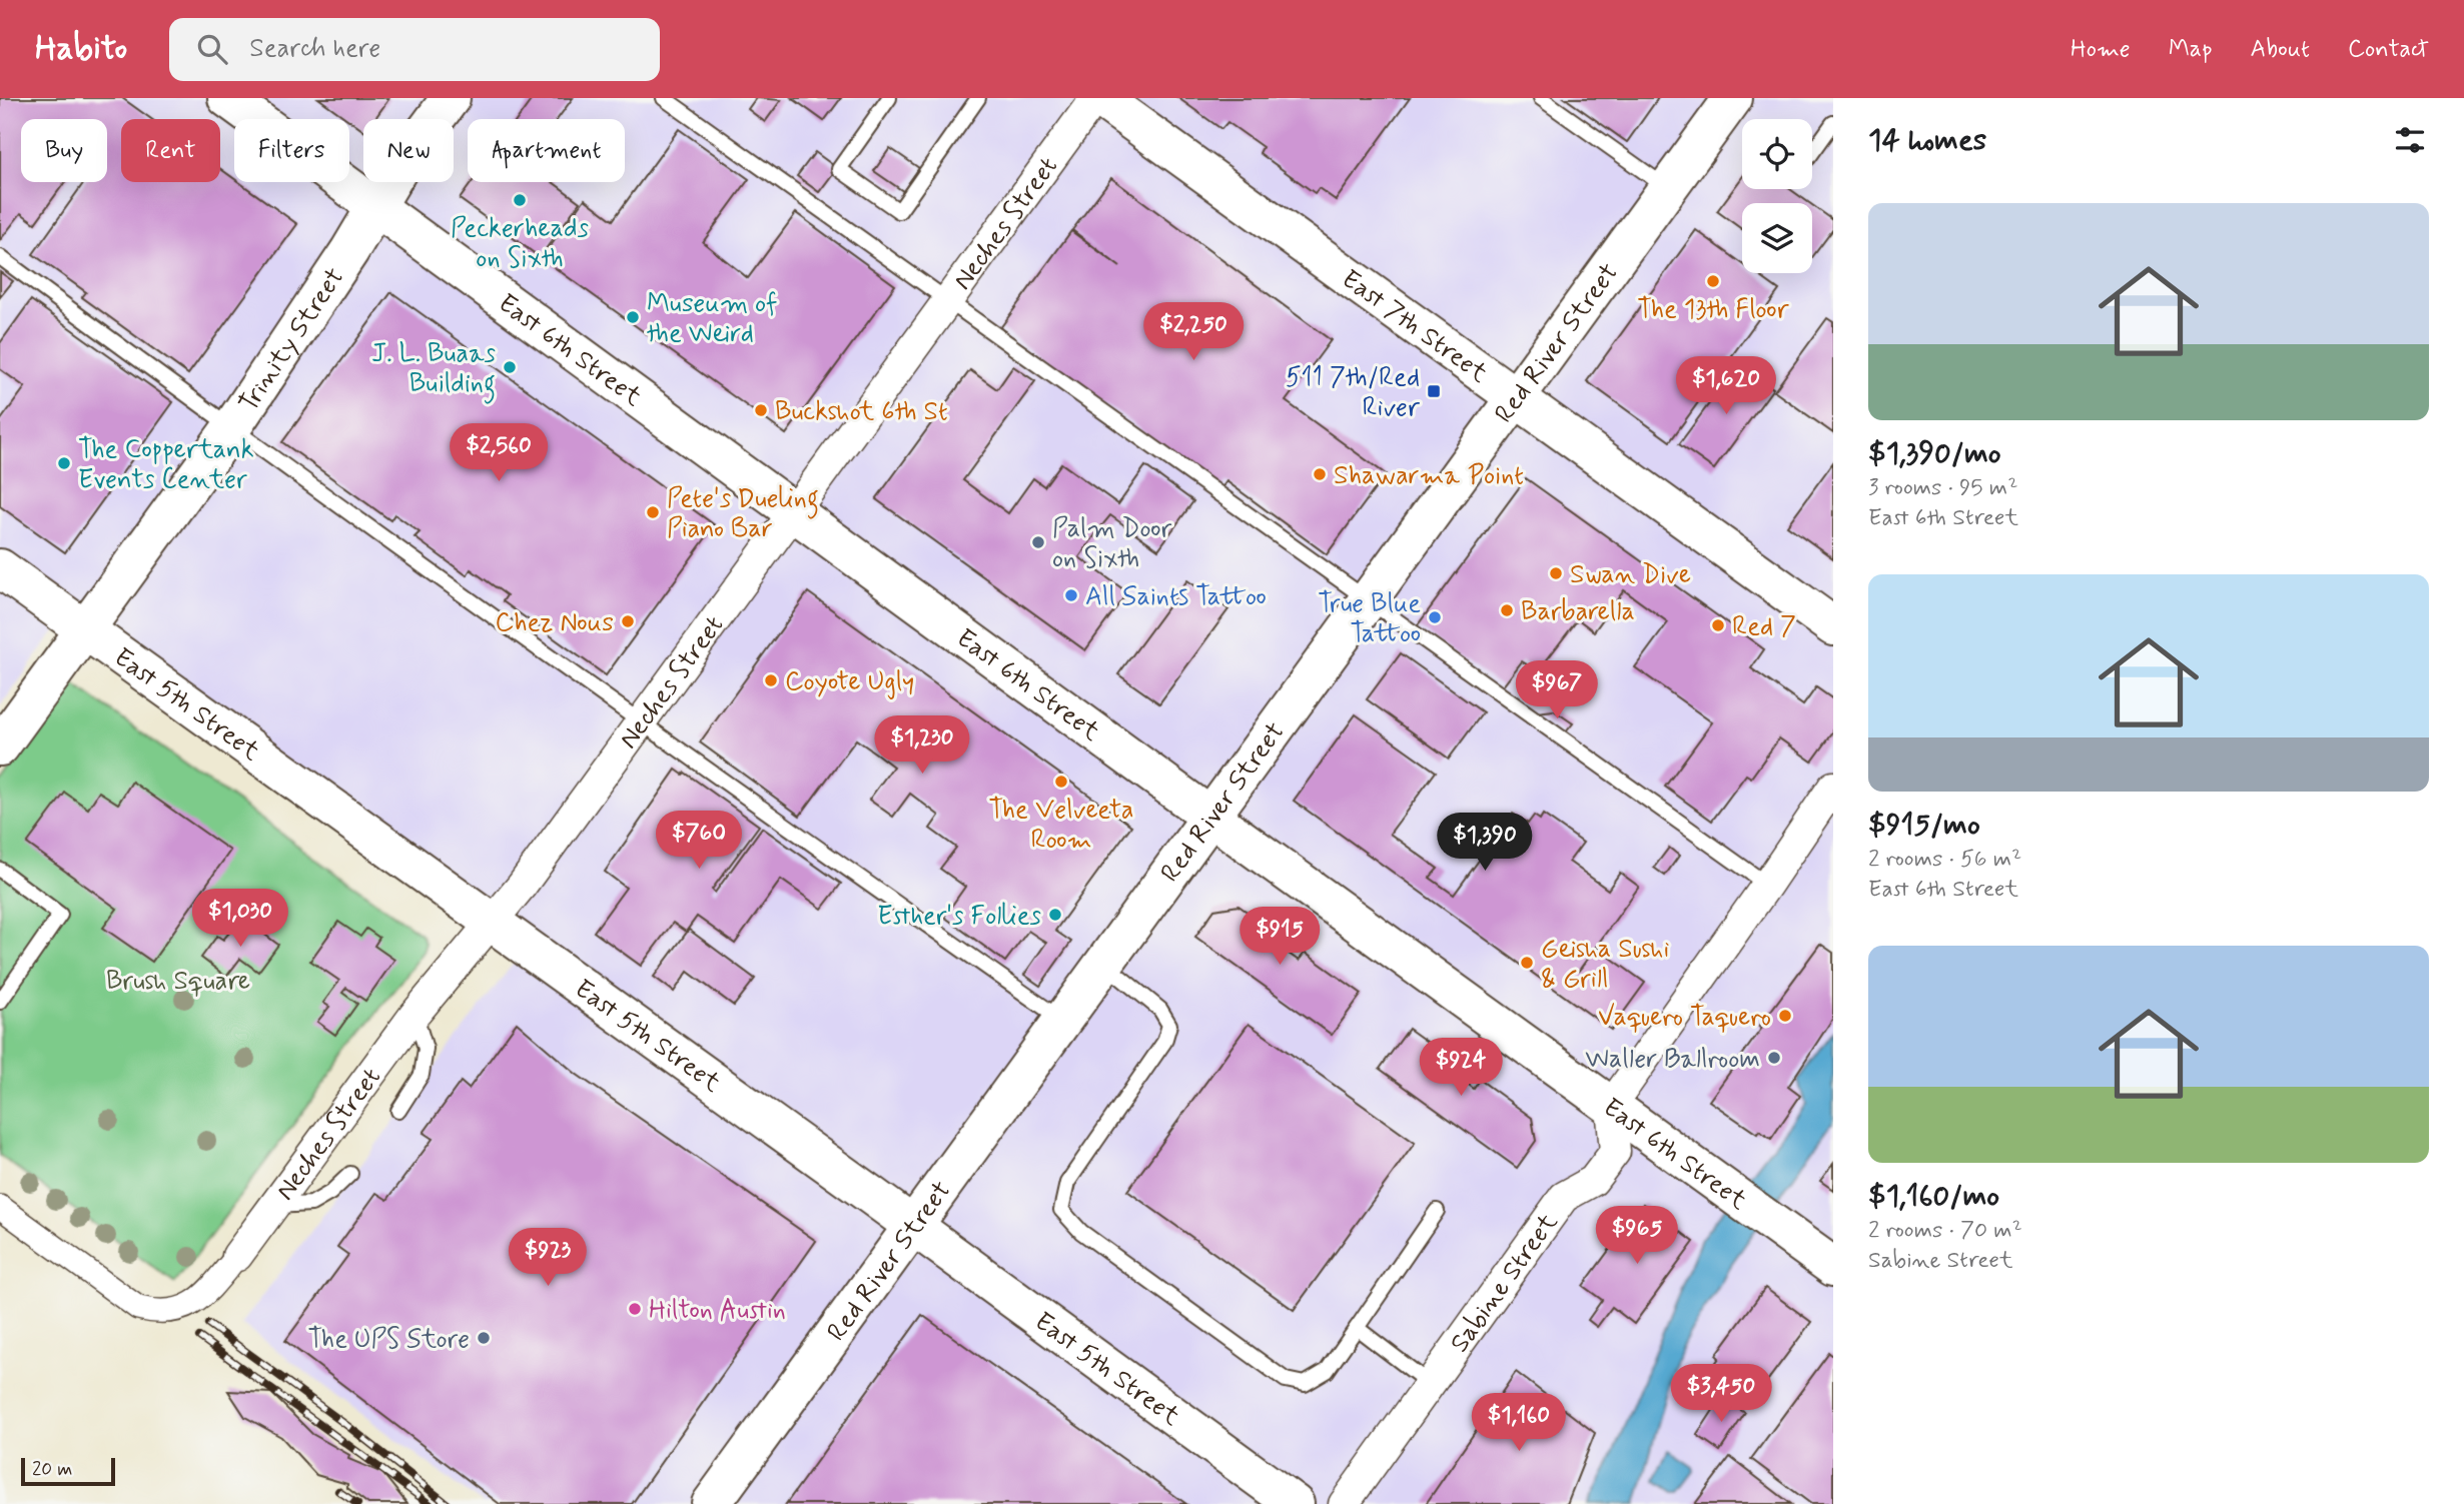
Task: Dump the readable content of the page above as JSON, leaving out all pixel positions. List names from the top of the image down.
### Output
{
  "streets": {
    "main road": [
      "East 7th Street",
      "Trinity Street",
      "Red River Street",
      "East 6th Street",
      "East 5th Street"
    ],
    "street": ["Neches Street", "Sabine Street"]
  },
  "crossings": [
    ["Neches Street", "East 7th Street"],
    ["Neches Street", "East 6th Street"],
    ["Neches Street", "East 5th Street"],
    ["East 7th Street", "Red River Street"],
    ["Trinity Street", "East 6th Street"],
    ["Trinity Street", "East 5th Street"],
    ["Red River Street", "East 6th Street"],
    ["Red River Street", "East 5th Street"],
    ["East 6th Street", "Sabine Street"]
  ],
  "parks": ["Brush Square"],
  "places": {
    "other": [
      "Peckerheads on Sixth",
      "The 13th Floor",
      "Museum of the Weird",
      "J. L. Buaas Building",
      "Buckshot 6th St",
      "The Coppertank Events Center",
      "Shawarma Point",
      "Pete's Dueling Piano Bar",
      "Palm Door on Sixth",
      "Swan Dive",
      "All Saints Tattoo",
      "Barbarella",
      "True Blue Tattoo",
      "Chez Nous",
      "Red 7",
      "Coyote Ugly",
      "The Velveeta Room",
      "Esther's Follies",
      "Geisha Sushi & Grill",
      "Vaquero Taquero",
      "Waller Ballroom",
      "Hilton Austin",
      "The UPS Store"
    ],
    "transit": ["511 7th/Red River"]
  },
  "scale_bar": "20 m",
  "page": {
    "header": "Habito",
    "search": "Search here",
    "nav": [
      "Home",
      "Map",
      "About",
      "Contact"
    ],
    "heading": "14 homes",
    "chip": [
      "Buy",
      "Rent",
      "Filters",
      "New",
      "Apartment"
    ],
    "list": [
      {
        "name": "$1,390/mo",
        "note": "3 rooms · 95 m² · East 6th Street"
      },
      {
        "name": "$915/mo",
        "note": "2 rooms · 56 m² · East 6th Street"
      },
      {
        "name": "$1,160/mo",
        "note": "2 rooms · 70 m² · Sabine Street"
      }
    ],
    "price": [
      "$2,250",
      "$1,620",
      "$2,560",
      "$967",
      "$1,230",
      "$760",
      "$1,390",
      "$1,030",
      "$915",
      "$924",
      "$965",
      "$923",
      "$3,450",
      "$1,160"
    ],
    "scale": "20 m"
  }
}
